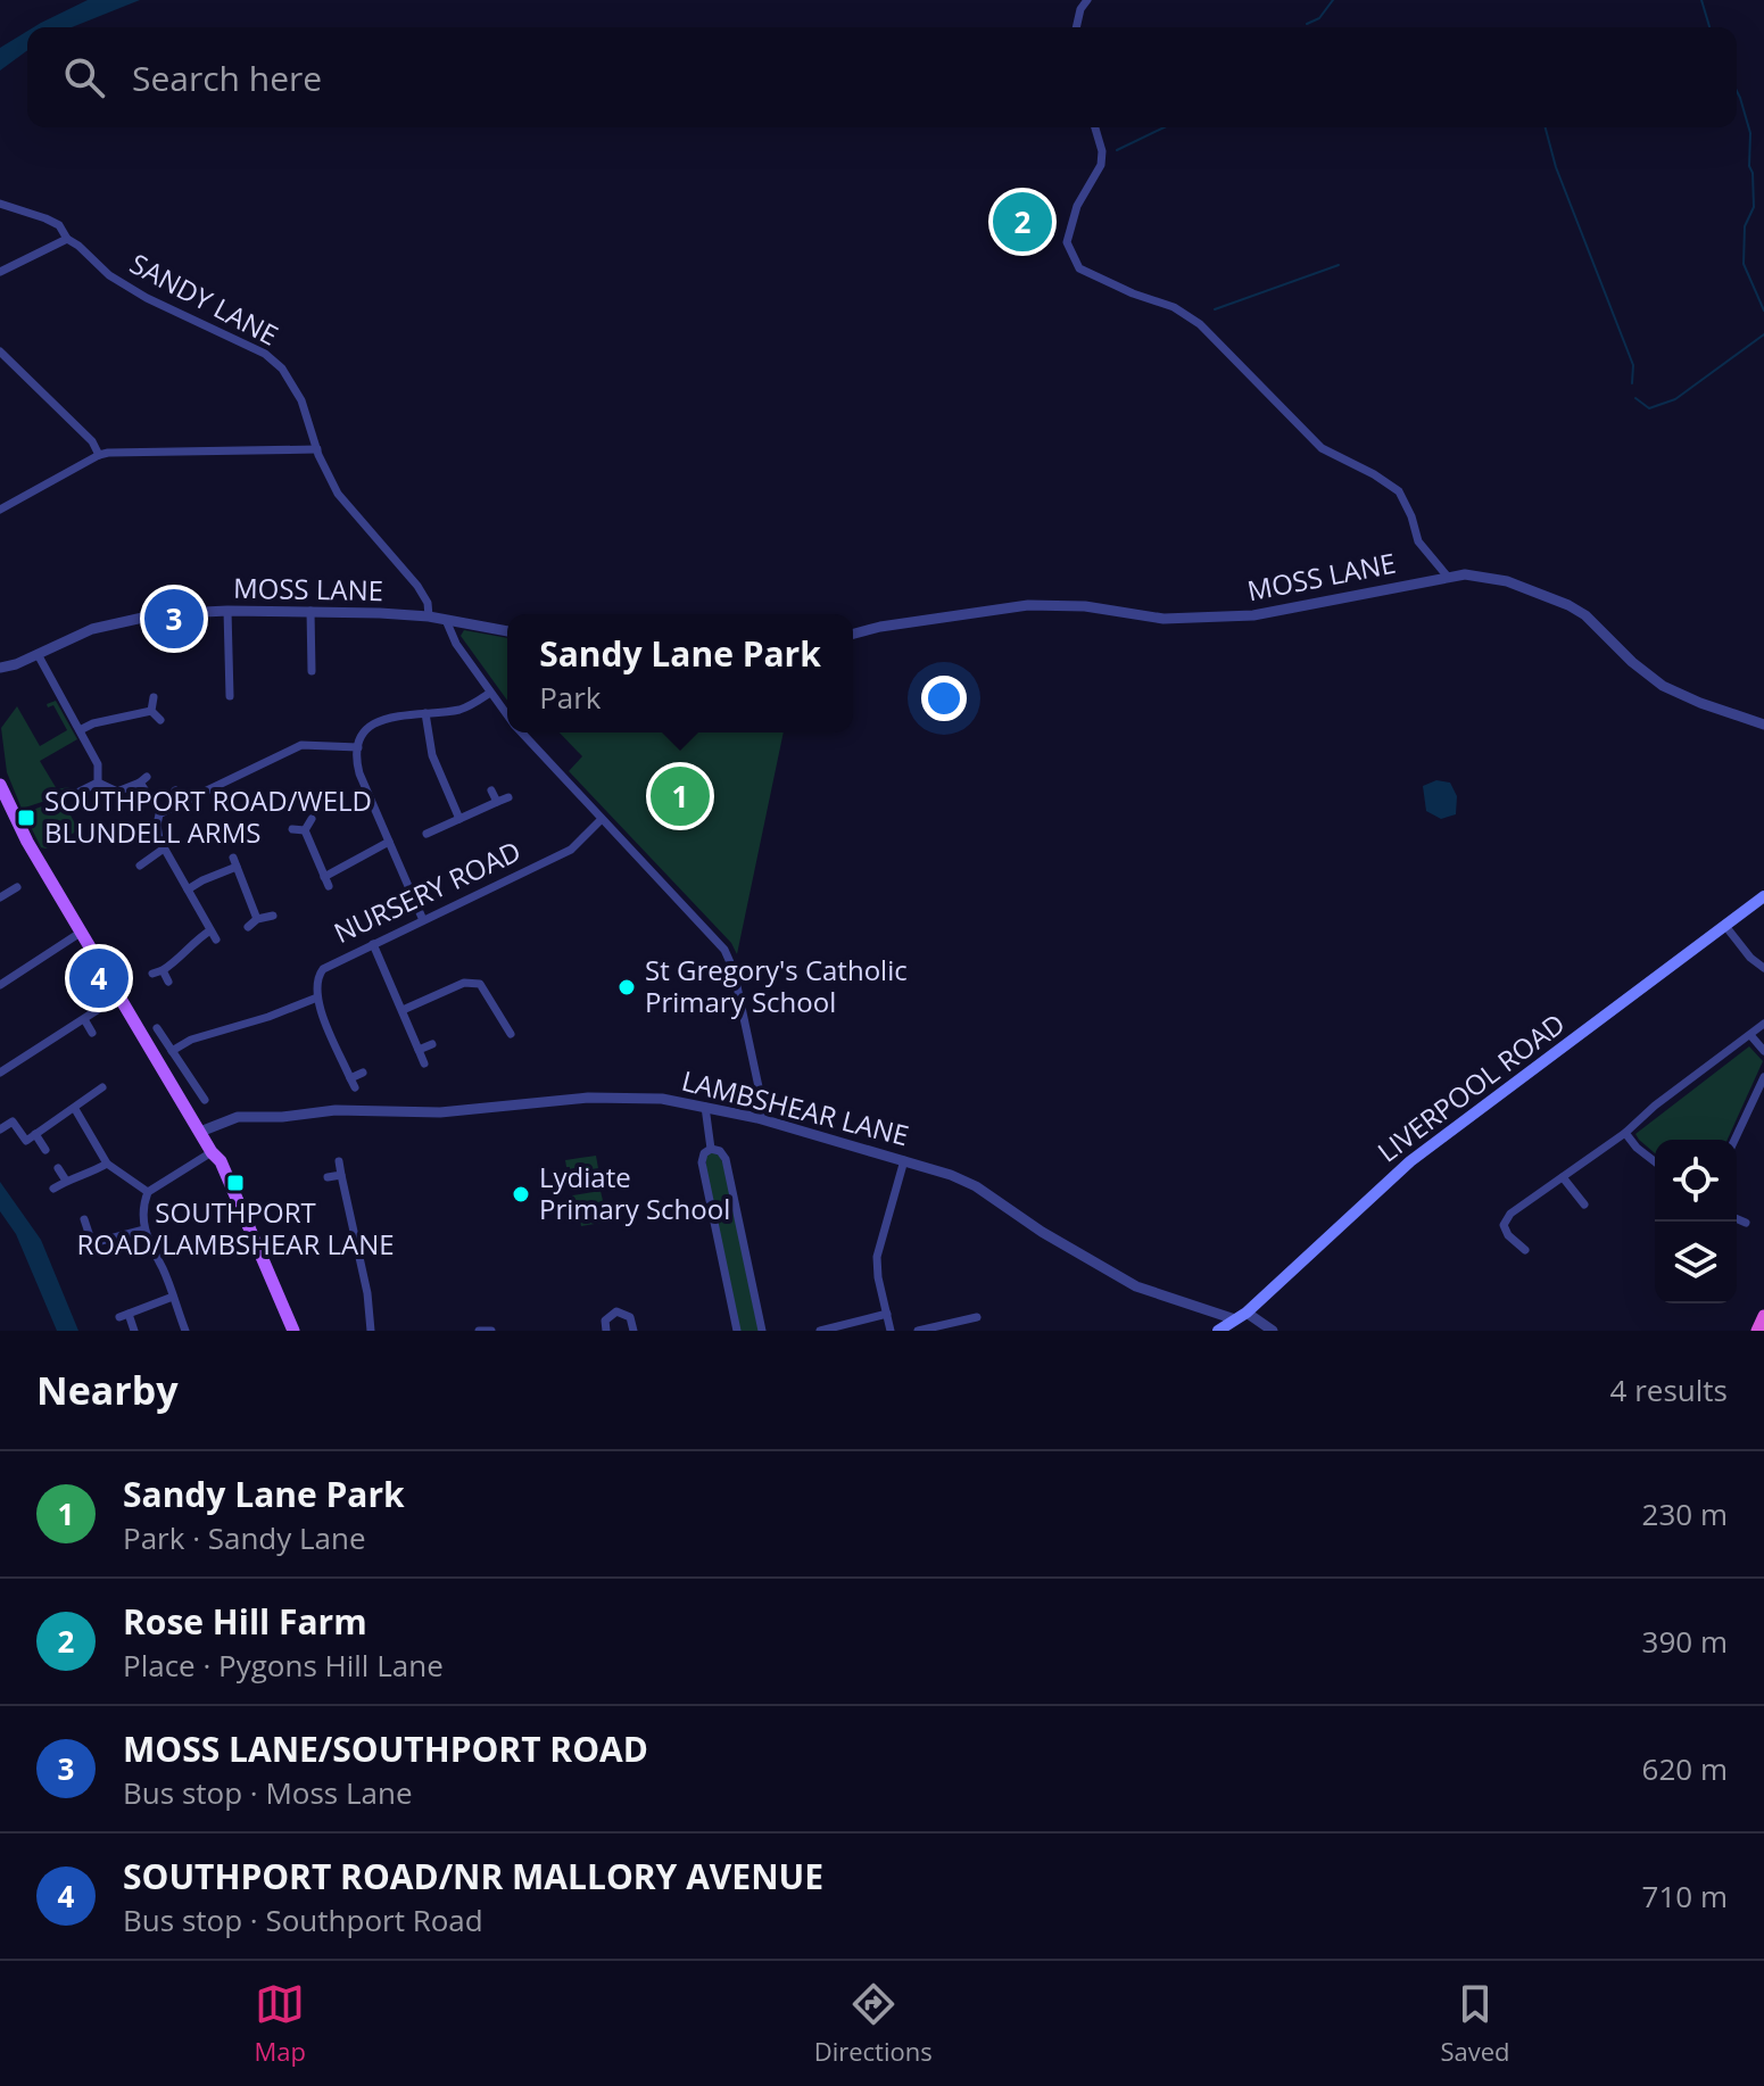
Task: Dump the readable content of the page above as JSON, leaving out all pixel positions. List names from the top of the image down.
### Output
{
  "streets": {
    "main road": ["LIVERPOOL ROAD"],
    "street": [
      "SANDY LANE",
      "MOSS LANE",
      "NURSERY ROAD",
      "LAMBSHEAR LANE"
    ]
  },
  "crossings": [
    ["SANDY LANE", "MOSS LANE"],
    ["LIVERPOOL ROAD", "LAMBSHEAR LANE"]
  ],
  "places": {
    "transit": ["SOUTHPORT ROAD/WELD BLUNDELL ARMS", "SOUTHPORT ROAD/LAMBSHEAR LANE"],
    "other": ["St Gregory's Catholic Primary School", "Lydiate Primary School"]
  },
  "page": {
    "search": "Search here",
    "pins": [
      "2",
      "3",
      "1",
      "4"
    ],
    "popup": ["Sandy Lane Park", "Park"],
    "heading": ["Nearby", "4 results"],
    "list": [
      {
        "mark": "1",
        "name": "Sandy Lane Park",
        "note": "Park · Sandy Lane",
        "value": "230 m"
      },
      {
        "mark": "2",
        "name": "Rose Hill Farm",
        "note": "Place · Pygons Hill Lane",
        "value": "390 m"
      },
      {
        "mark": "3",
        "name": "MOSS LANE/SOUTHPORT ROAD",
        "note": "Bus stop · Moss Lane",
        "value": "620 m"
      },
      {
        "mark": "4",
        "name": "SOUTHPORT ROAD/NR MALLORY AVENUE",
        "note": "Bus stop · Southport Road",
        "value": "710 m"
      }
    ],
    "nav": ["Map", "Directions", "Saved"]
  }
}
